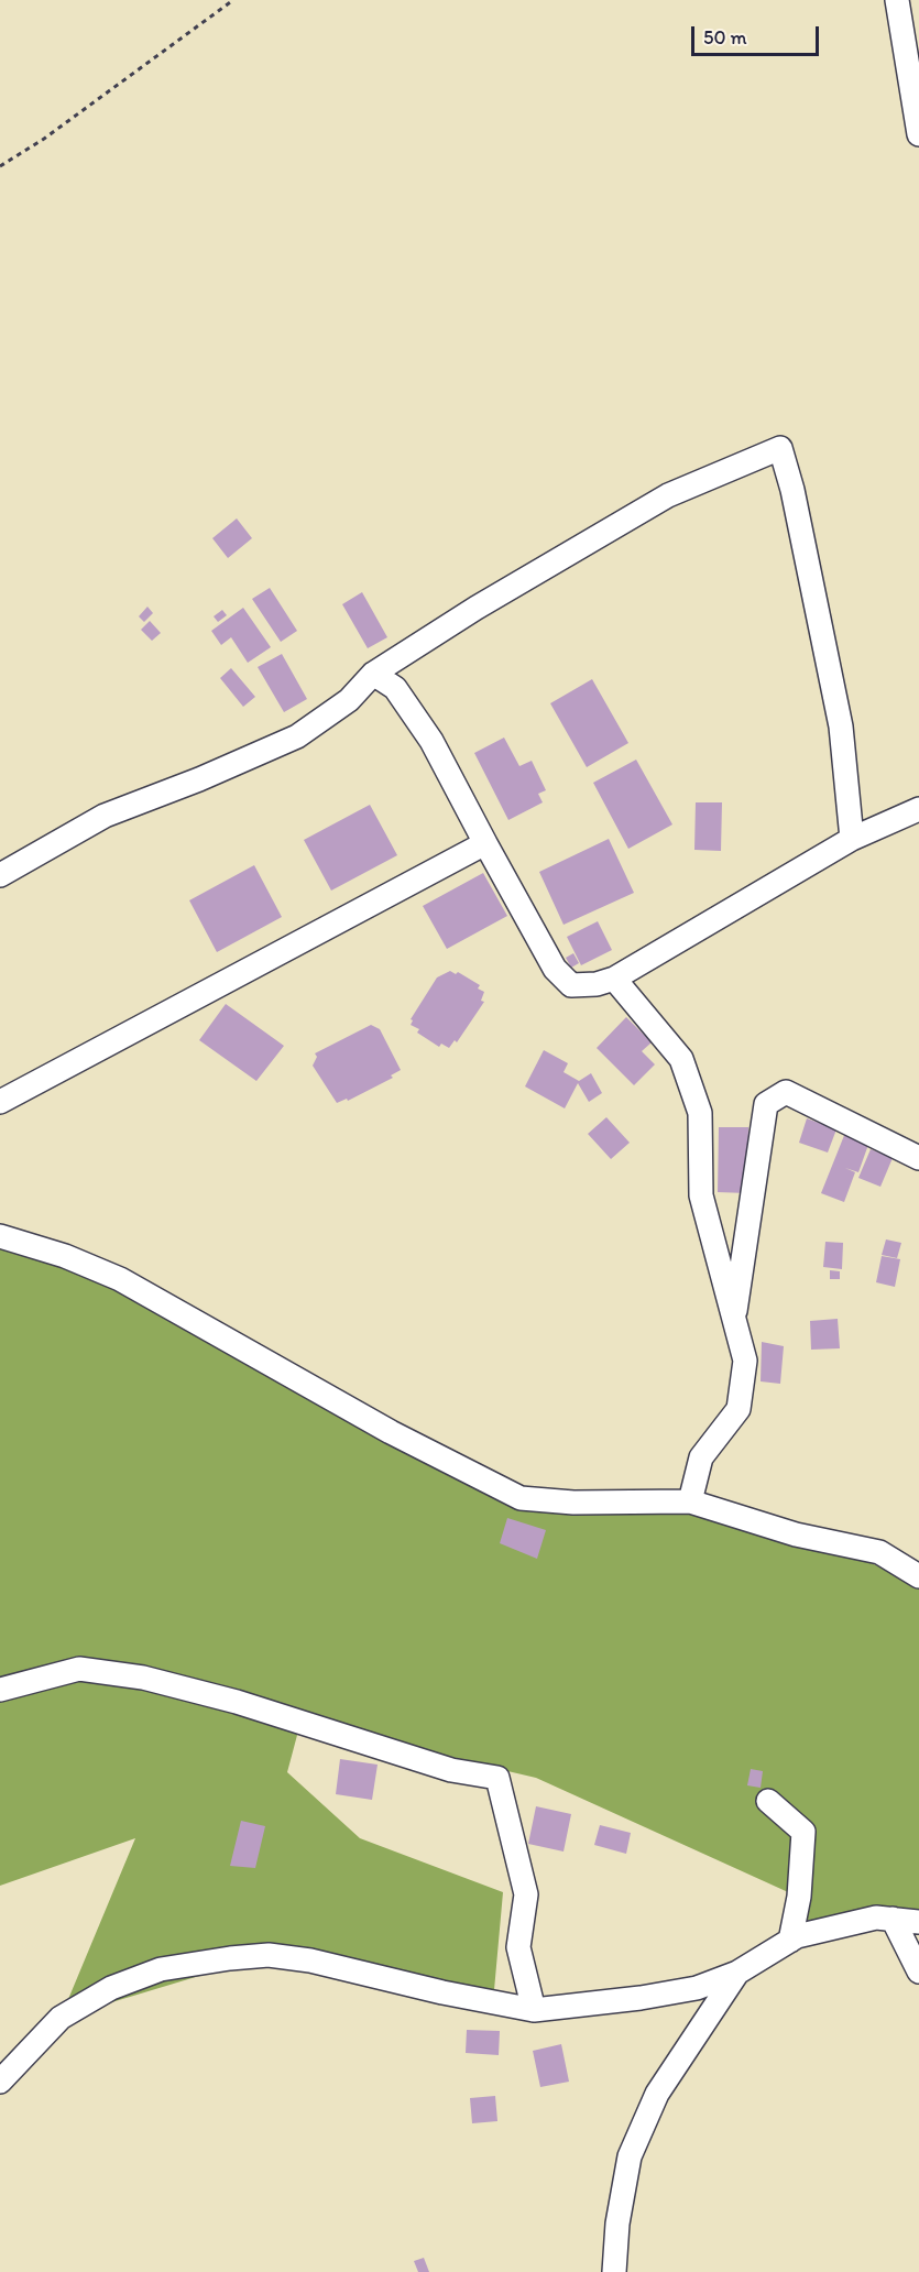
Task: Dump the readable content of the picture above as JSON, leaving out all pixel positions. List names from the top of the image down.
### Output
{
  "scale_bar": "50 m"
}
